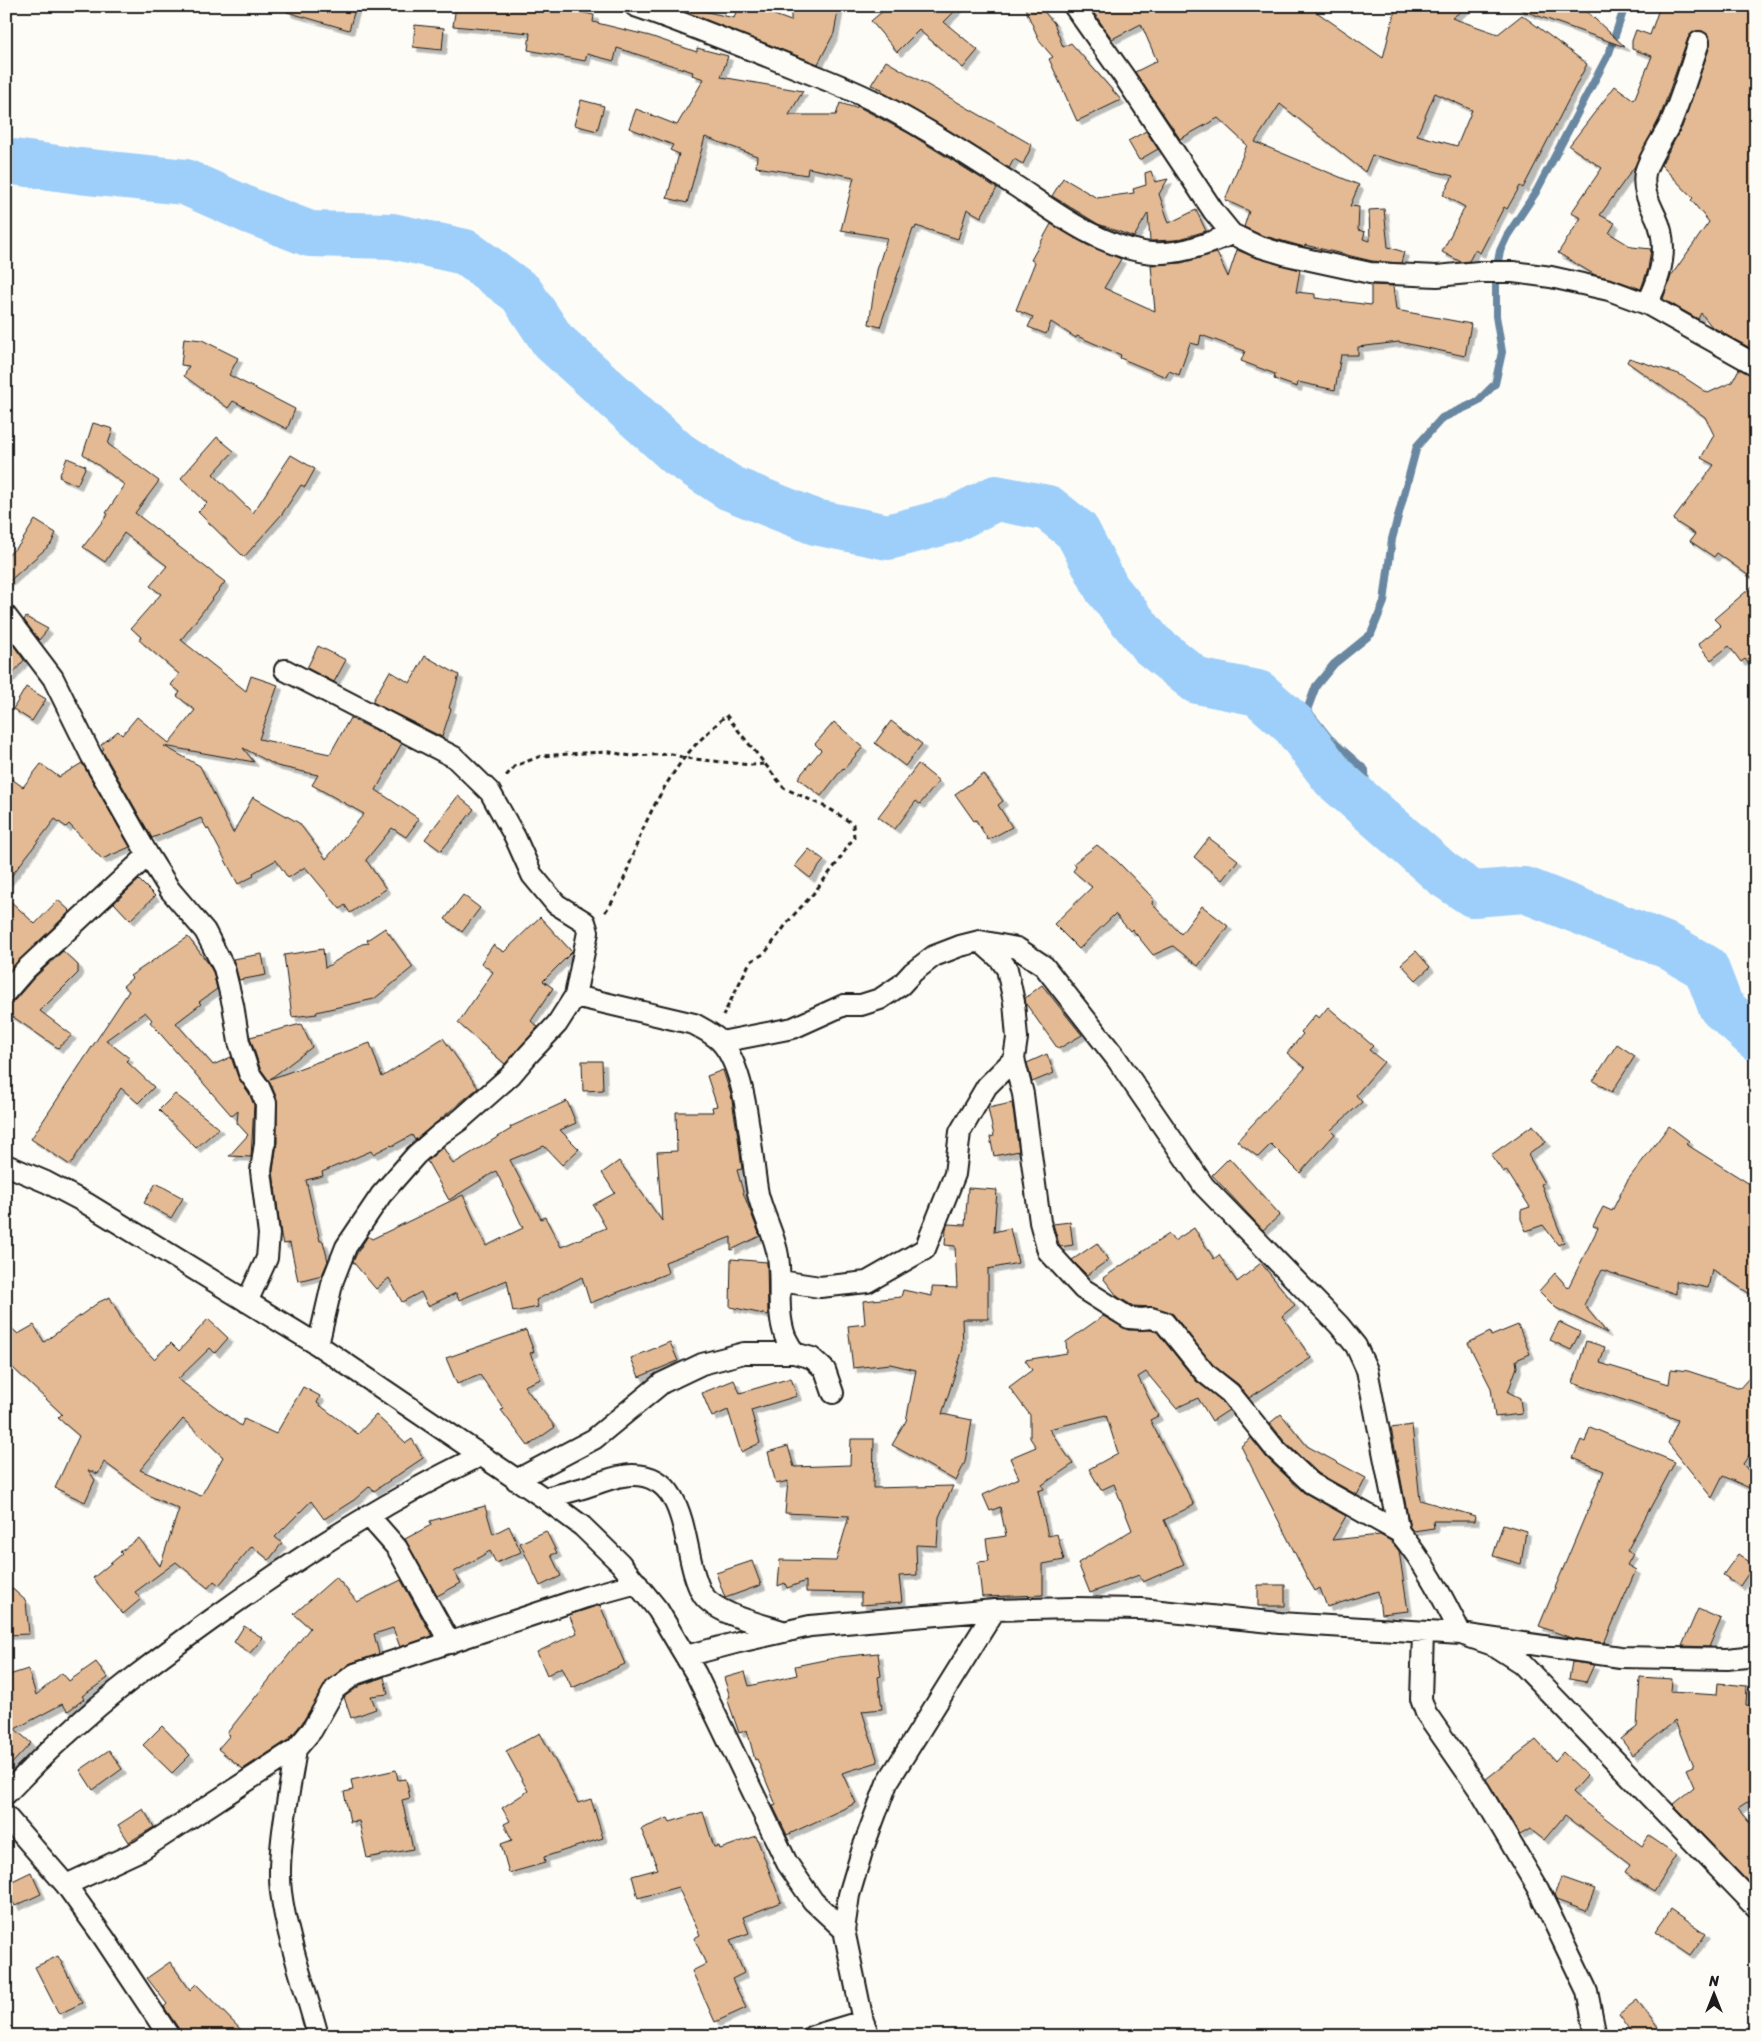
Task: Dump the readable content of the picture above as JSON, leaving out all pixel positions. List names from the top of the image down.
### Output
{
  "north": "top"
}
